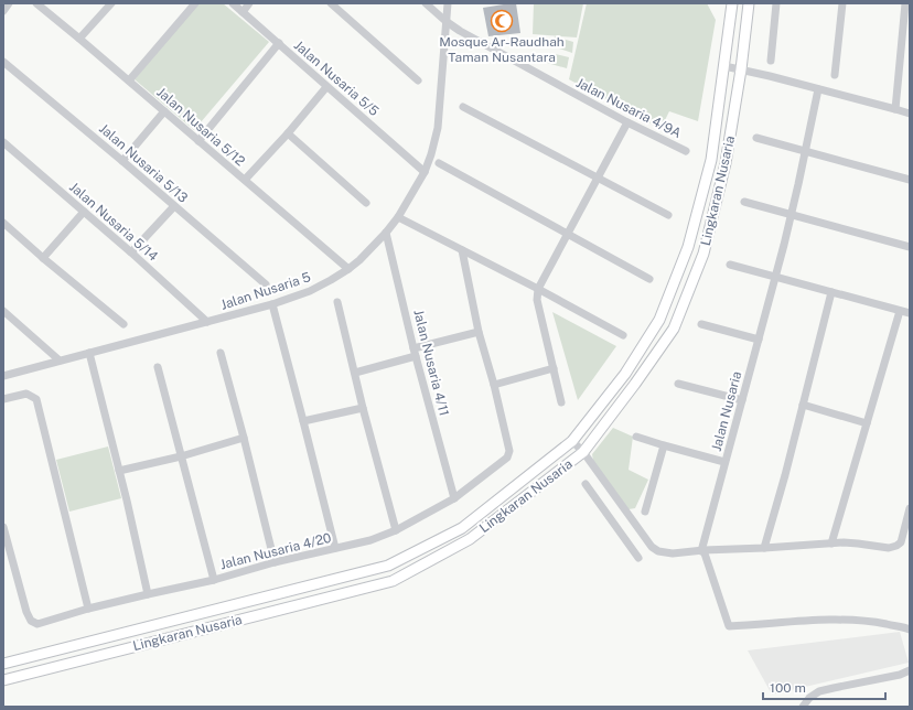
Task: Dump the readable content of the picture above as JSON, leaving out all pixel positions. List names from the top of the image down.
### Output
{
  "streets": {
    "main road": ["Lingkaran Nusaria"],
    "street": [
      "Jalan Nusaria 5/5",
      "Jalan Nusaria 4/9A",
      "Jalan Nusaria 5/12",
      "Jalan Nusaria 5/13",
      "Jalan Nusaria 5/14",
      "Jalan Nusaria 5",
      "Jalan Nusaria 4/11",
      "Jalan Nusaria",
      "Jalan Nusaria 4/20"
    ]
  },
  "crossings": [
    ["Jalan Nusaria 5/5", "Jalan Nusaria 5"],
    ["Jalan Nusaria 4/9A", "Jalan Nusaria 5"],
    ["Jalan Nusaria 5/12", "Jalan Nusaria 5"],
    ["Jalan Nusaria 5/14", "Jalan Nusaria 5"],
    ["Jalan Nusaria 5", "Jalan Nusaria 4/11"],
    ["Jalan Nusaria 4/11", "Jalan Nusaria 4/20"]
  ],
  "places": {
    "mosque": ["Mosque Ar-Raudhah Taman Nusantara"]
  },
  "scale_bar": "100 m"
}
